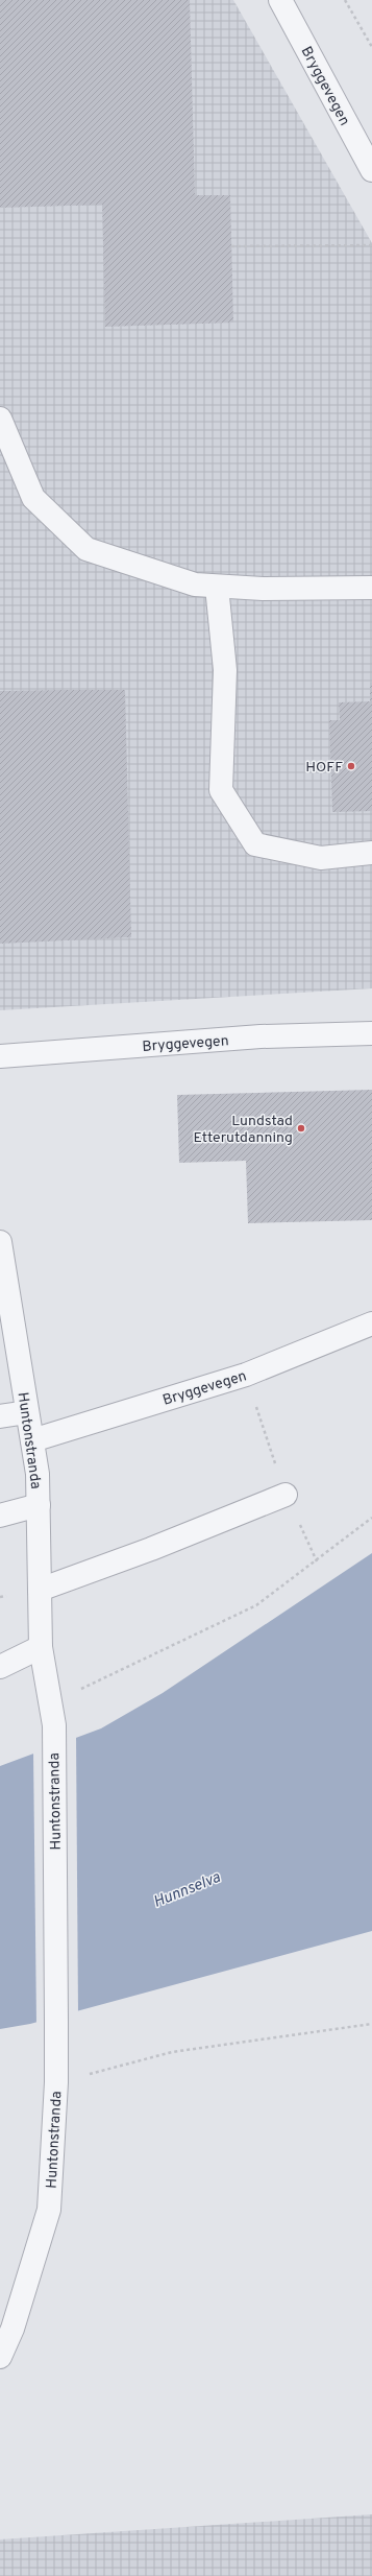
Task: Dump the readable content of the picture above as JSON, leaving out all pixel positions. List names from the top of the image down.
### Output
{
  "streets": {
    "street": ["Bryggevegen", "Huntonstranda"]
  },
  "crossings": [
    ["Bryggevegen", "Huntonstranda"]
  ],
  "water": ["Hunnselva"],
  "places": ["HOFF", "Lundstad Etterutdanning"]
}
